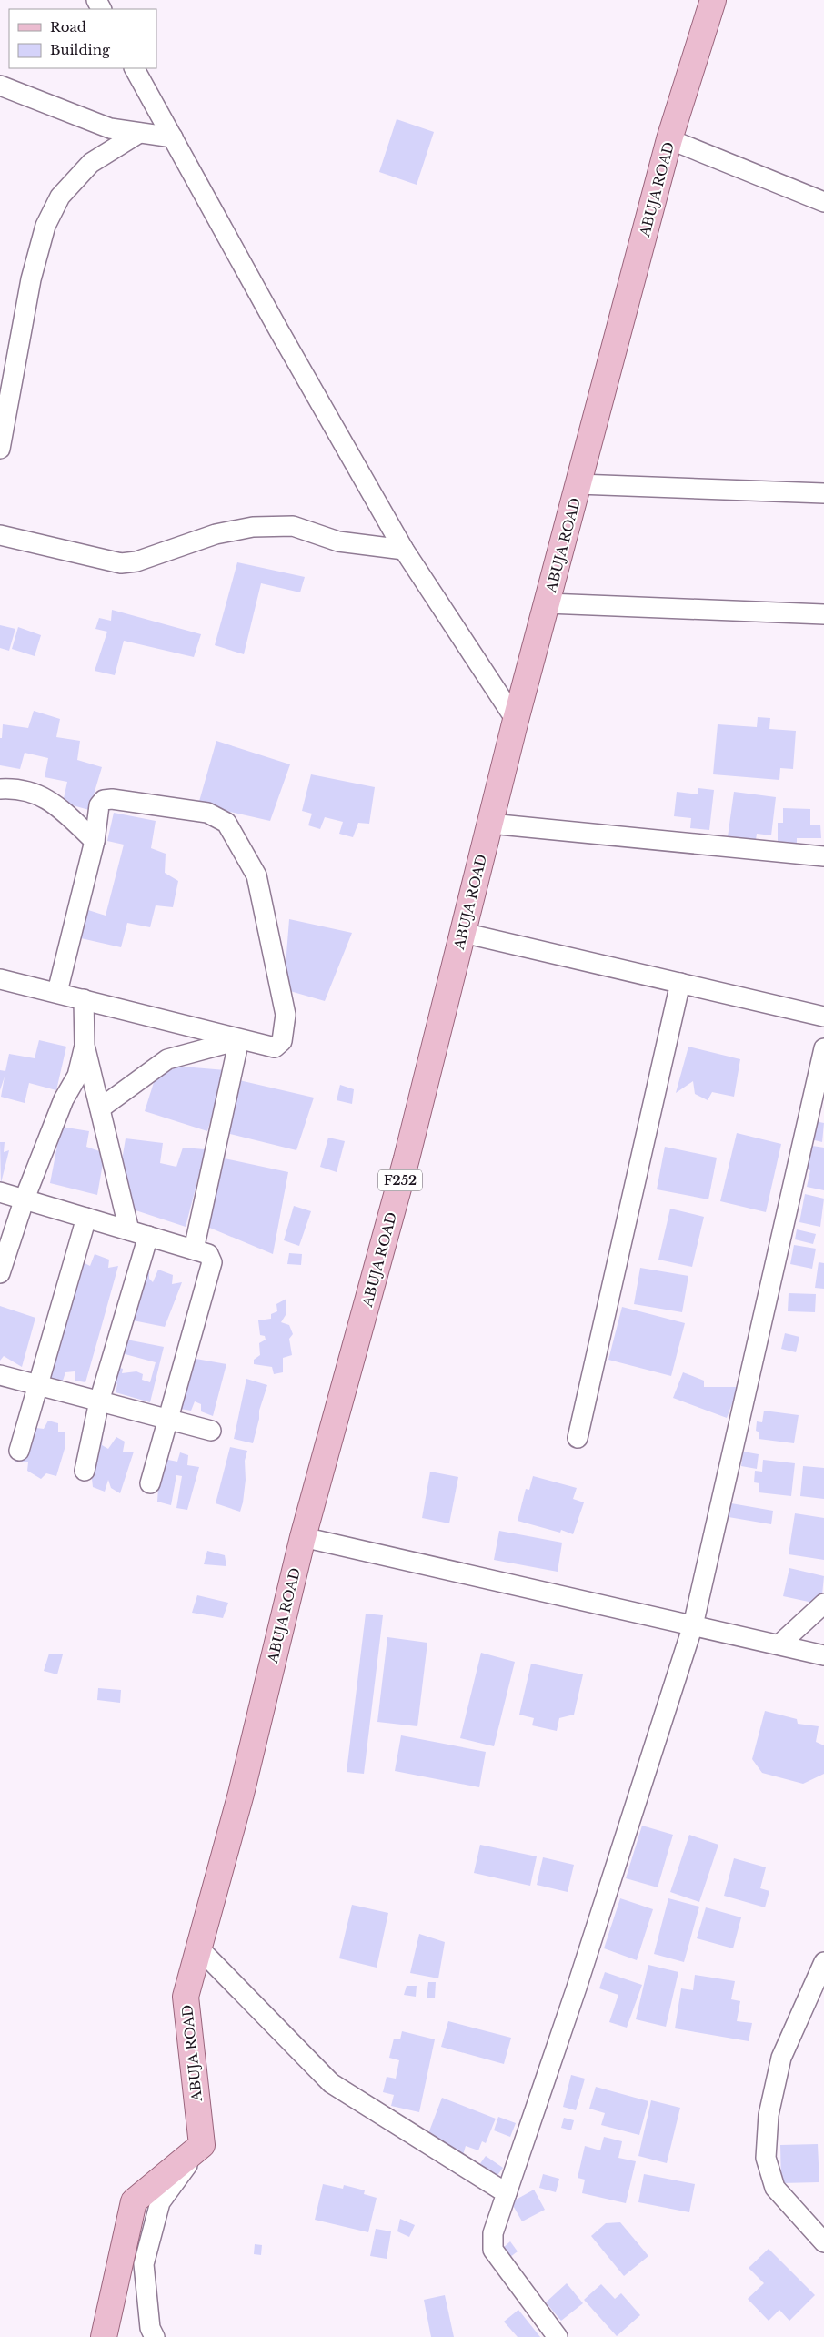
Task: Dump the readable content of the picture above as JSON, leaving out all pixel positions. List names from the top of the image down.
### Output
{
  "streets": {
    "main road": ["ABUJA ROAD", "F252"]
  },
  "legend": ["Road", "Building"]
}
